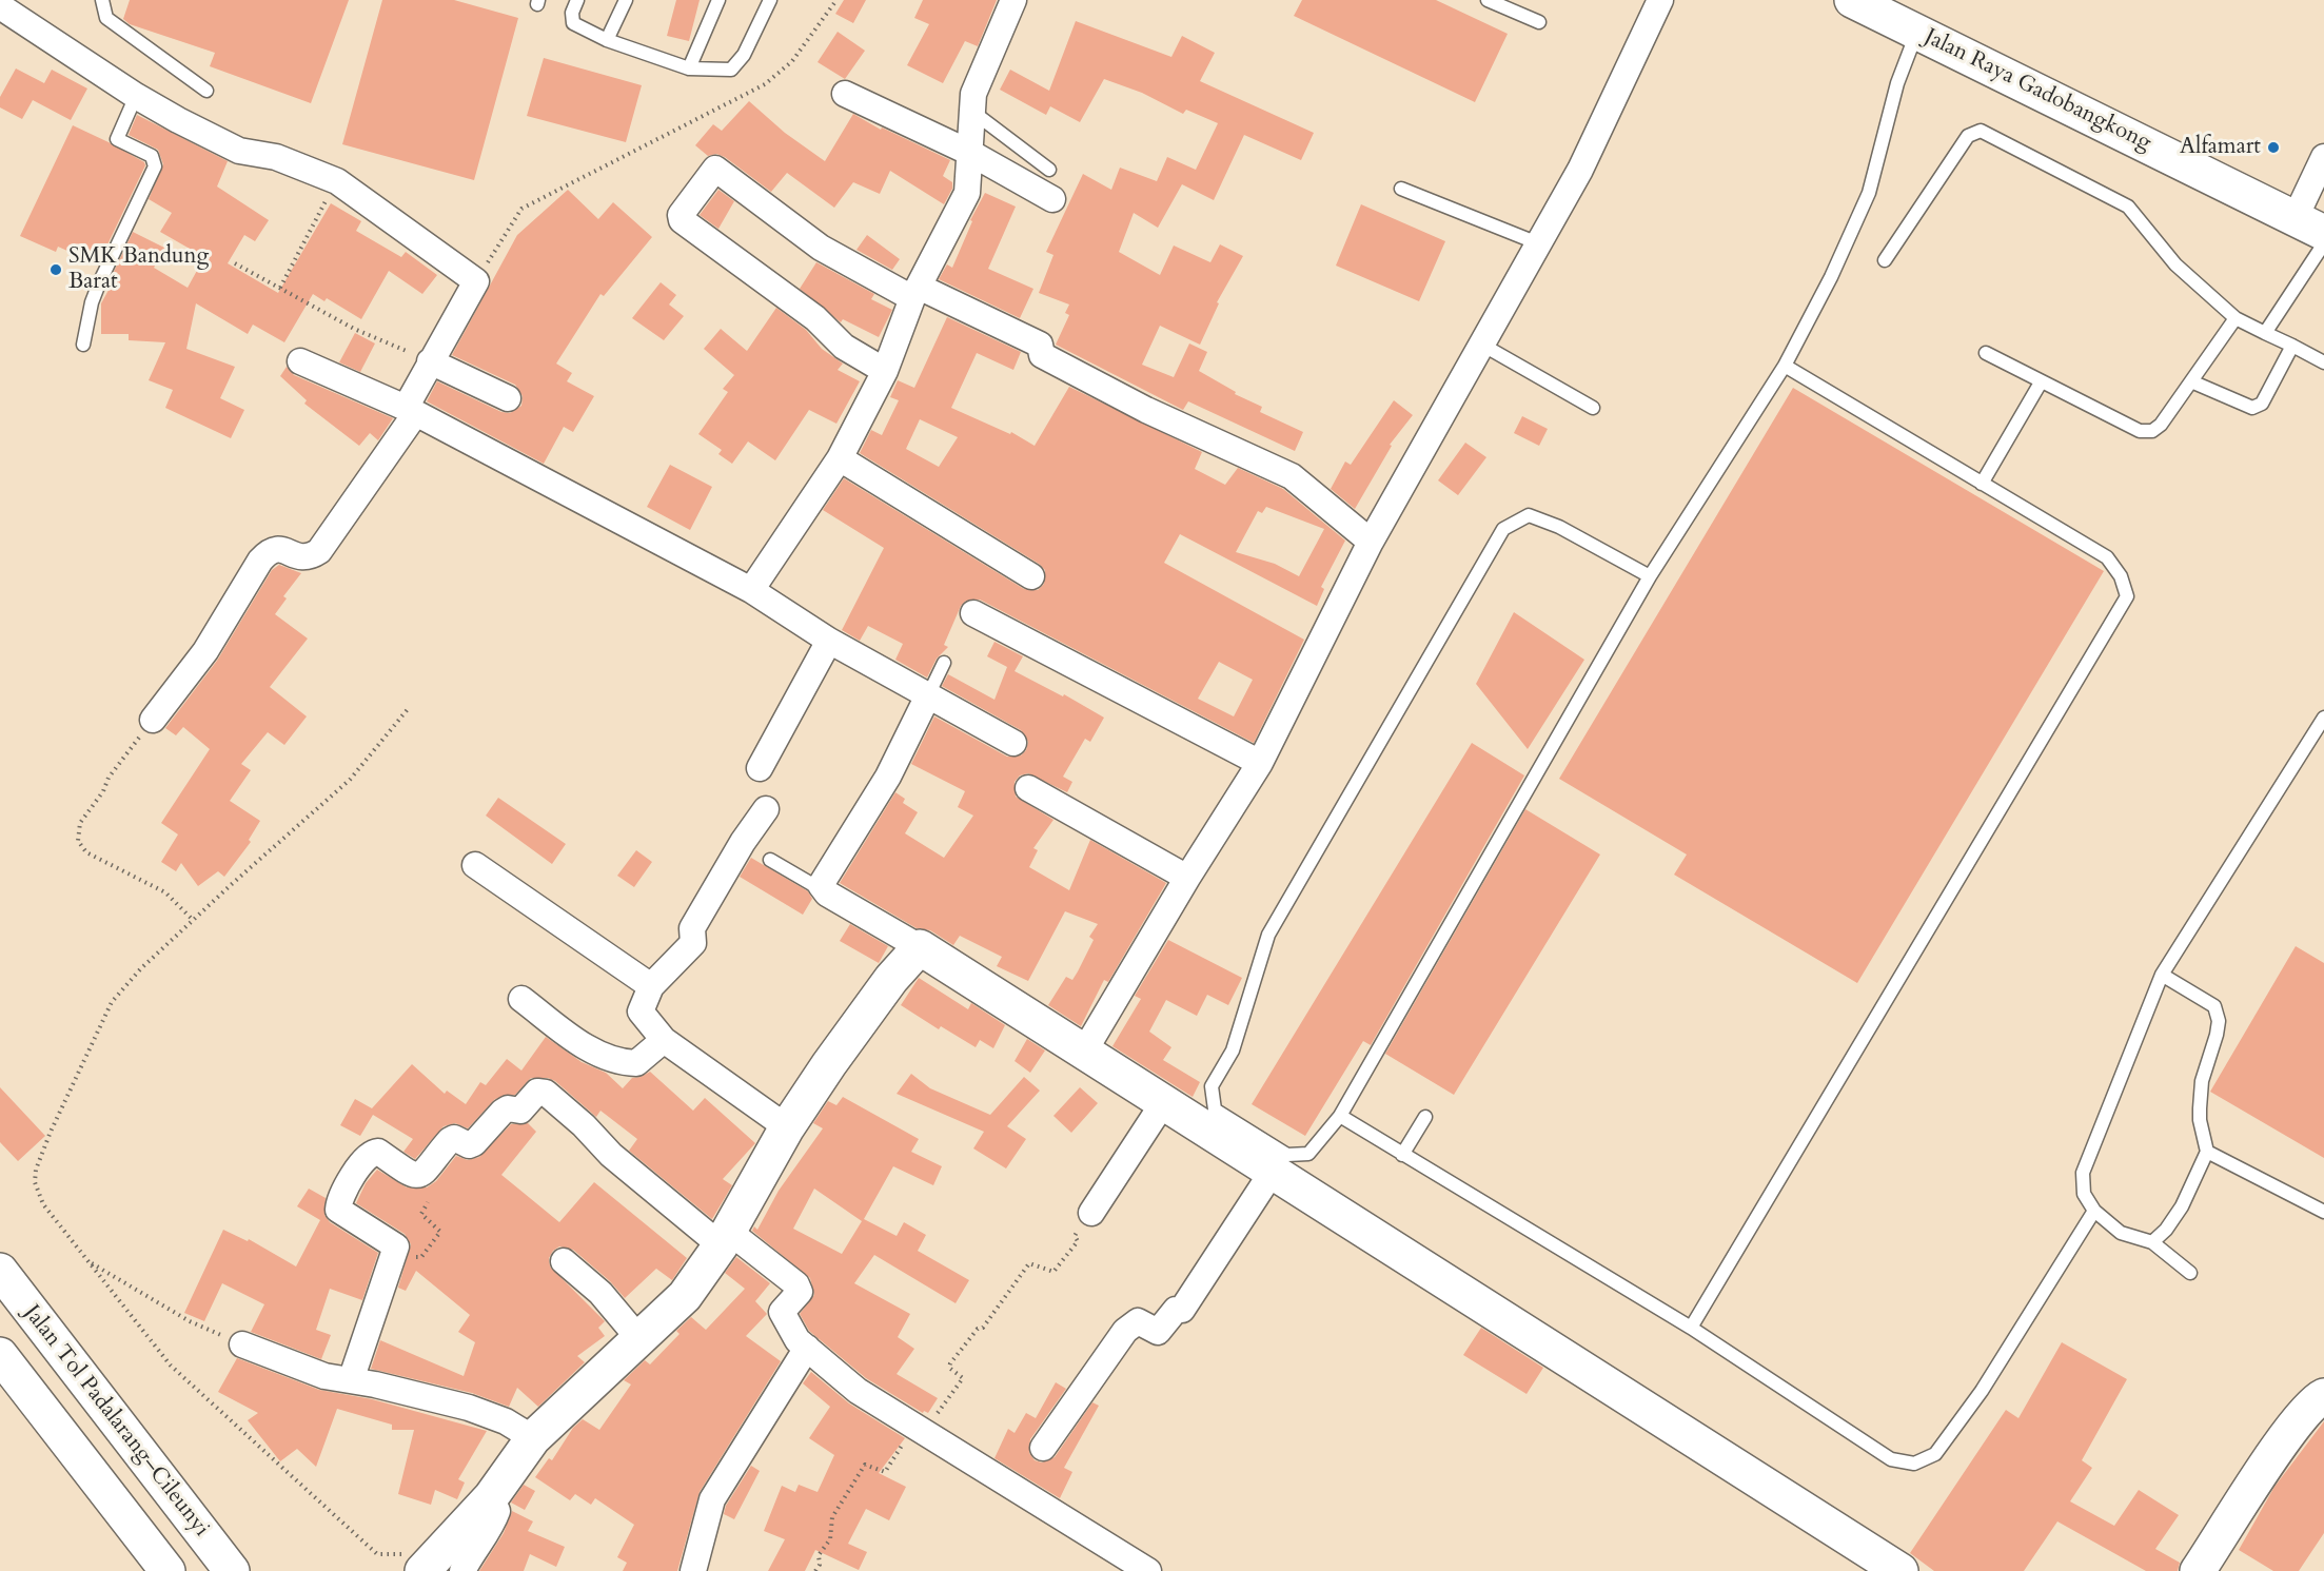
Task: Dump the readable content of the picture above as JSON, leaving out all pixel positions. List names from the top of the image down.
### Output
{
  "streets": {
    "main road": ["Jalan Raya Gadobangkong", "Jalan Tol Padalarang–Cileunyi"]
  },
  "places": ["Alfamart", "SMK Bandung Barat"]
}
